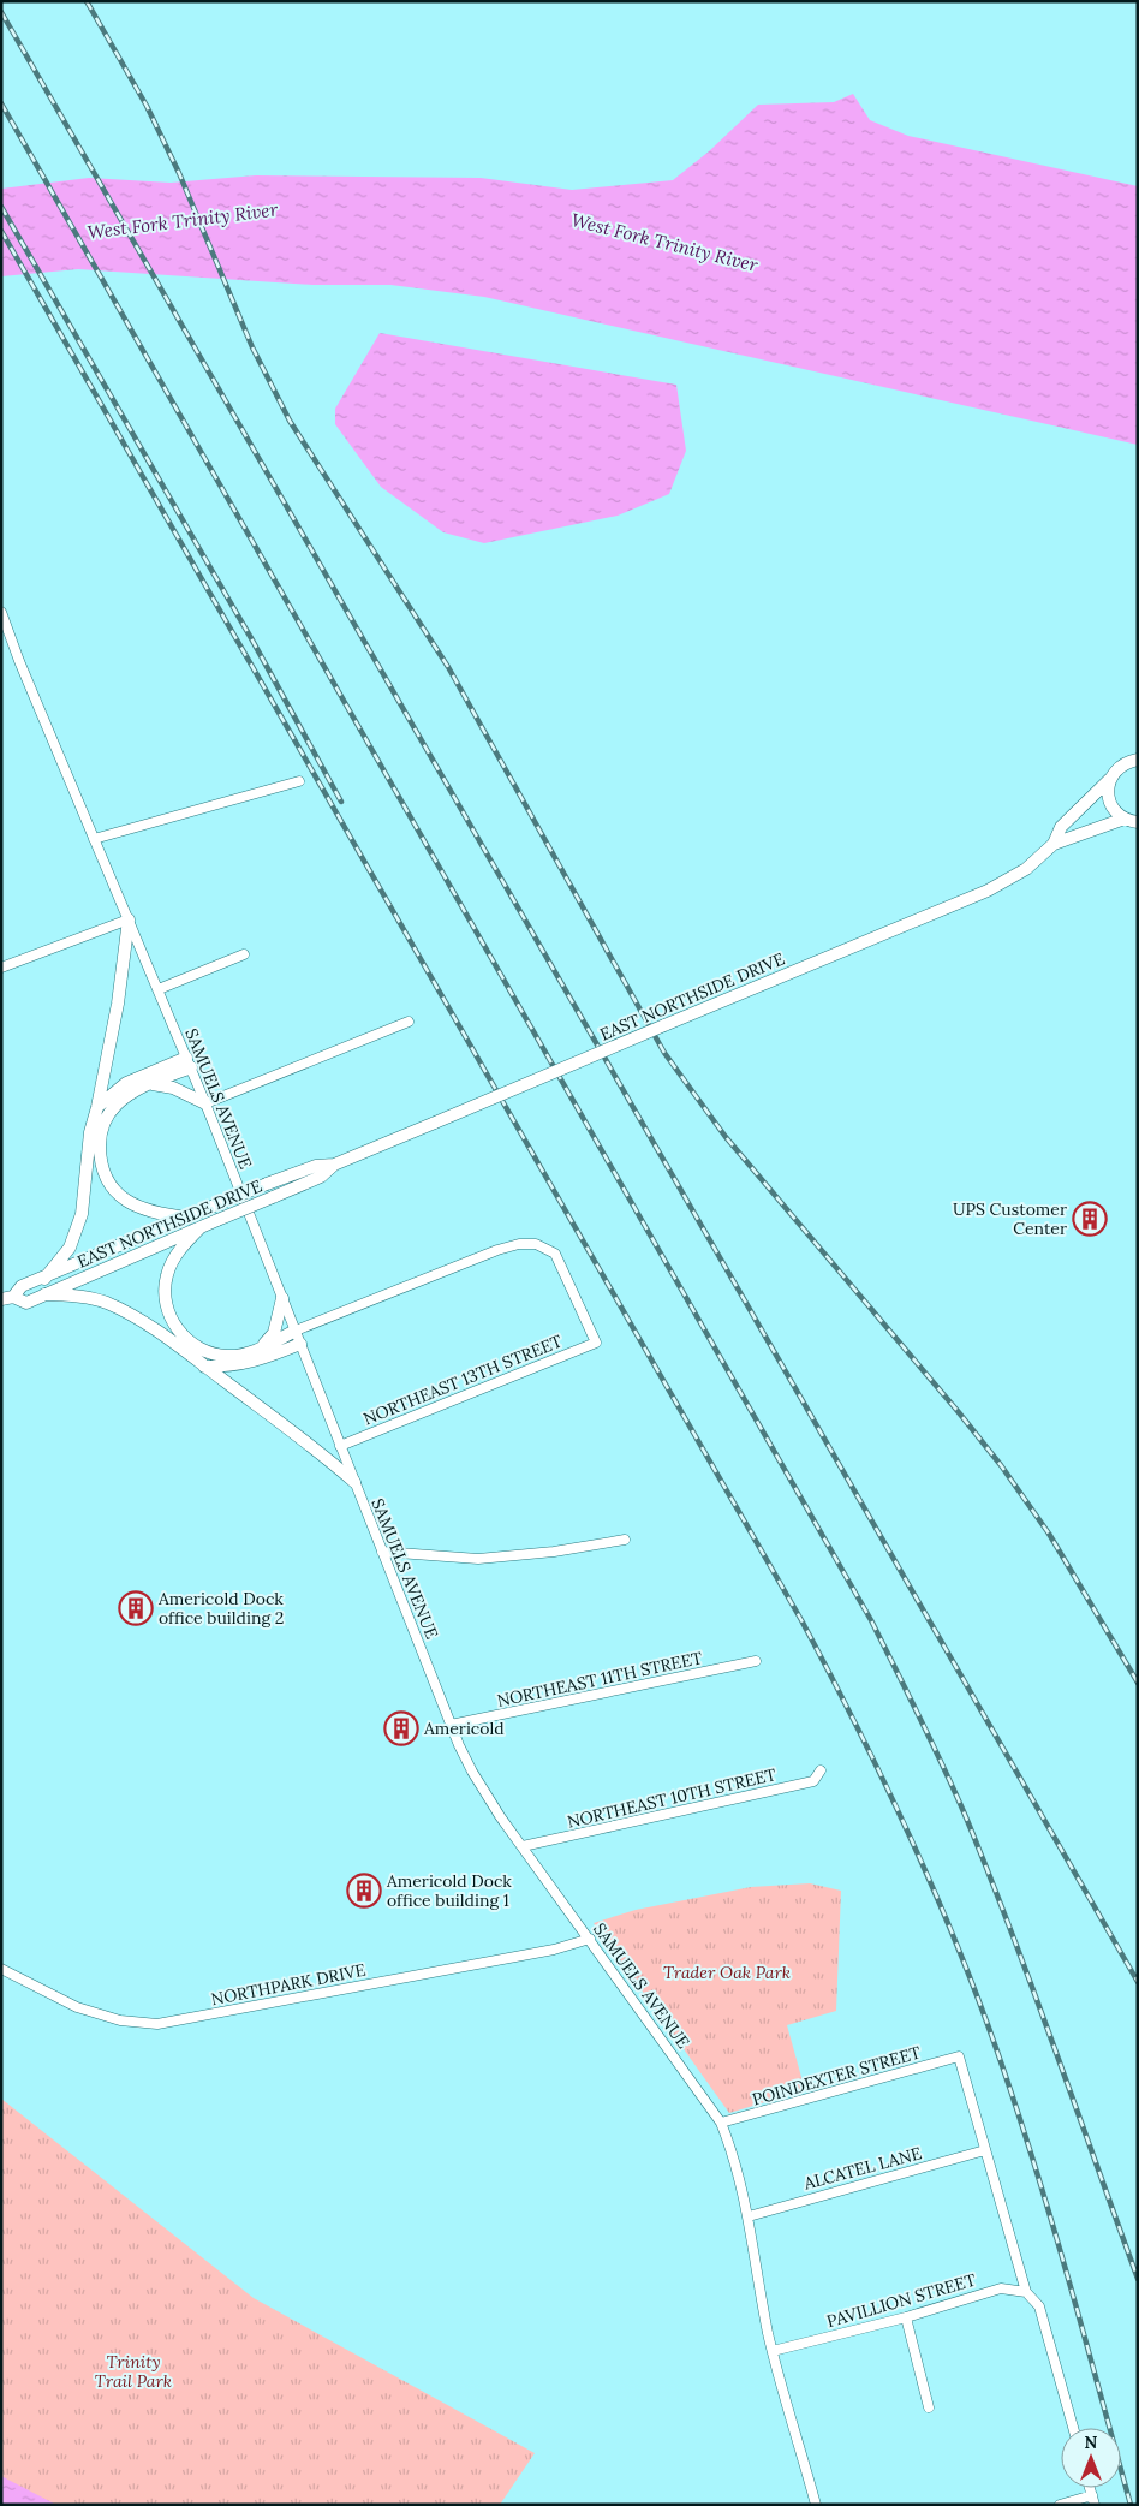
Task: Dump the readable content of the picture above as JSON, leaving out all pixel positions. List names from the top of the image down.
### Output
{
  "streets": {
    "street": [
      "EAST NORTHSIDE DRIVE",
      "SAMUELS AVENUE",
      "NORTHEAST 13TH STREET",
      "NORTHEAST 11TH STREET",
      "NORTHEAST 10TH STREET",
      "NORTHPARK DRIVE",
      "POINDEXTER STREET",
      "ALCATEL LANE",
      "PAVILLION STREET"
    ]
  },
  "crossings": [
    ["SAMUELS AVENUE", "NORTHEAST 13TH STREET"],
    ["SAMUELS AVENUE", "NORTHEAST 11TH STREET"],
    ["SAMUELS AVENUE", "NORTHEAST 10TH STREET"],
    ["SAMUELS AVENUE", "NORTHPARK DRIVE"],
    ["SAMUELS AVENUE", "POINDEXTER STREET"],
    ["SAMUELS AVENUE", "ALCATEL LANE"],
    ["SAMUELS AVENUE", "PAVILLION STREET"],
    ["POINDEXTER STREET", "ALCATEL LANE"]
  ],
  "water": ["West Fork Trinity River"],
  "parks": ["Trader Oak Park", "Trinity Trail Park"],
  "places": {
    "building": [
      "UPS Customer Center",
      "Americold Dock office building 2",
      "Americold",
      "Americold Dock office building 1"
    ]
  },
  "north": "top"
}
